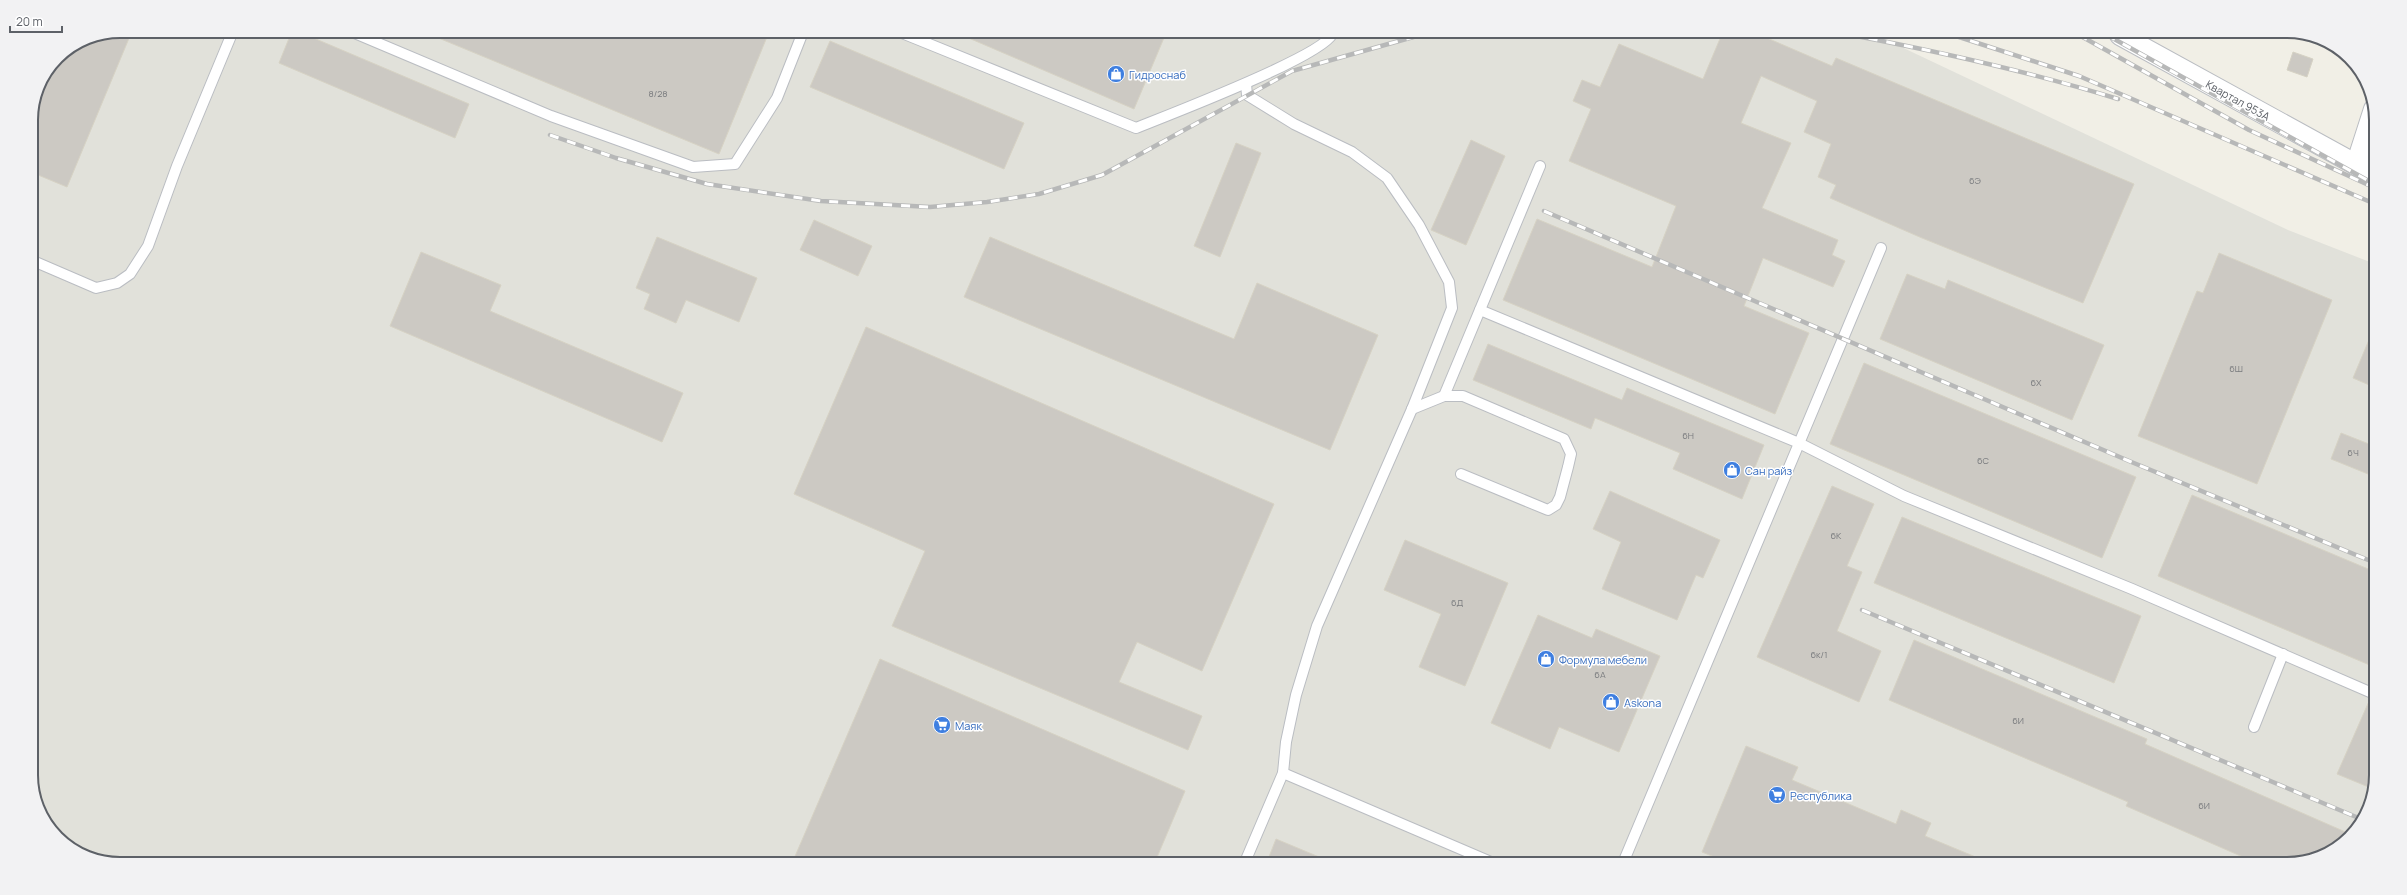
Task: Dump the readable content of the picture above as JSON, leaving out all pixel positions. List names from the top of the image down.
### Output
{
  "streets": {
    "street": ["Квартал 953А"]
  },
  "places": {
    "shop": [
      "Гидроснаб",
      "Сан райз",
      "Формула мебели",
      "Askona"
    ],
    "supermarket": ["Маяк", "Республика"]
  },
  "house_numbers": [
    "8/28",
    "6Э",
    "6Ш",
    "6Х",
    "6Н",
    "6Ч",
    "6С",
    "6К",
    "6Д",
    "6к/1",
    "6А",
    "6И",
    "6И"
  ],
  "scale_bar": "20 m"
}
